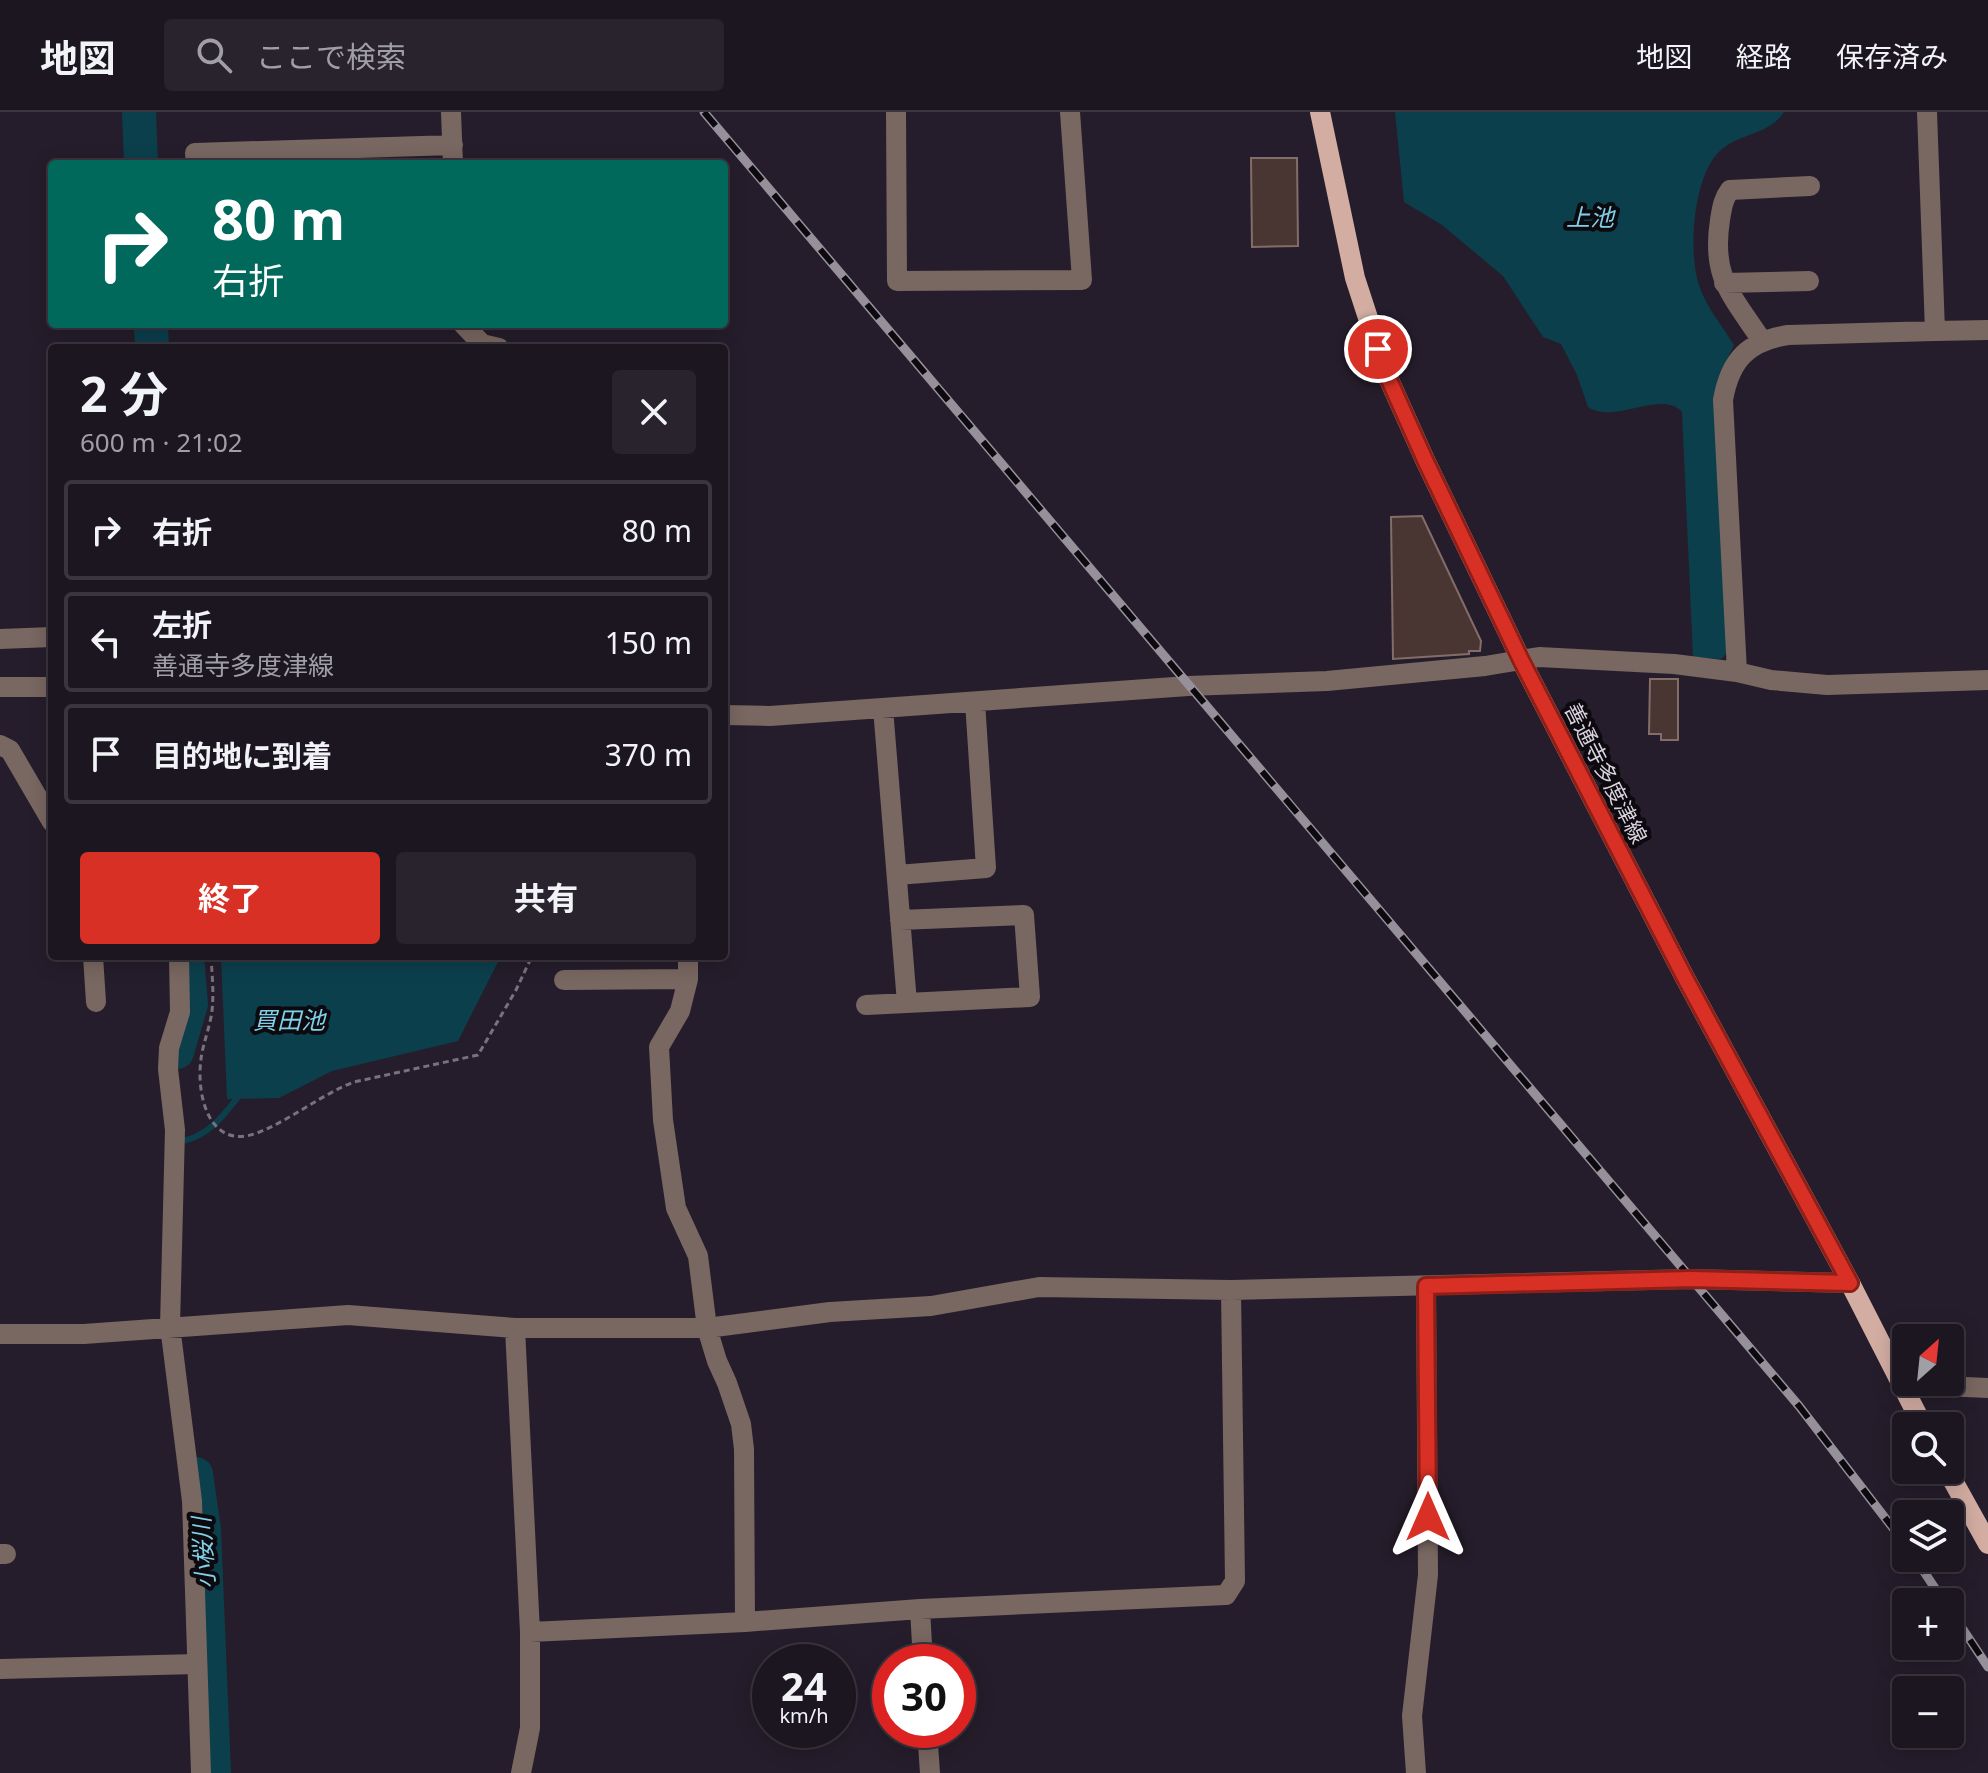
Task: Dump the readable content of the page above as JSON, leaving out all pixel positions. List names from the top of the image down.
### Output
{
  "streets": {
    "main road": ["善通寺多度津線"]
  },
  "water": ["上池", "買田池", "小桜川"],
  "north": "top right",
  "page": {
    "header": "地図",
    "search": "ここで検索",
    "nav": ["地図", "経路", "保存済み"],
    "turn": ["80 m", "右折"],
    "heading": ["2 分", "600 m · 21:02"],
    "list": [
      {
        "name": "右折",
        "value": "80 m"
      },
      {
        "name": "左折",
        "note": "善通寺多度津線",
        "value": "150 m"
      },
      {
        "name": "目的地に到着",
        "value": "370 m"
      }
    ],
    "buttons": ["終了", "共有"],
    "map_buttons": ["+", "−"],
    "speed": "24 km/h",
    "limit": "30"
  }
}
